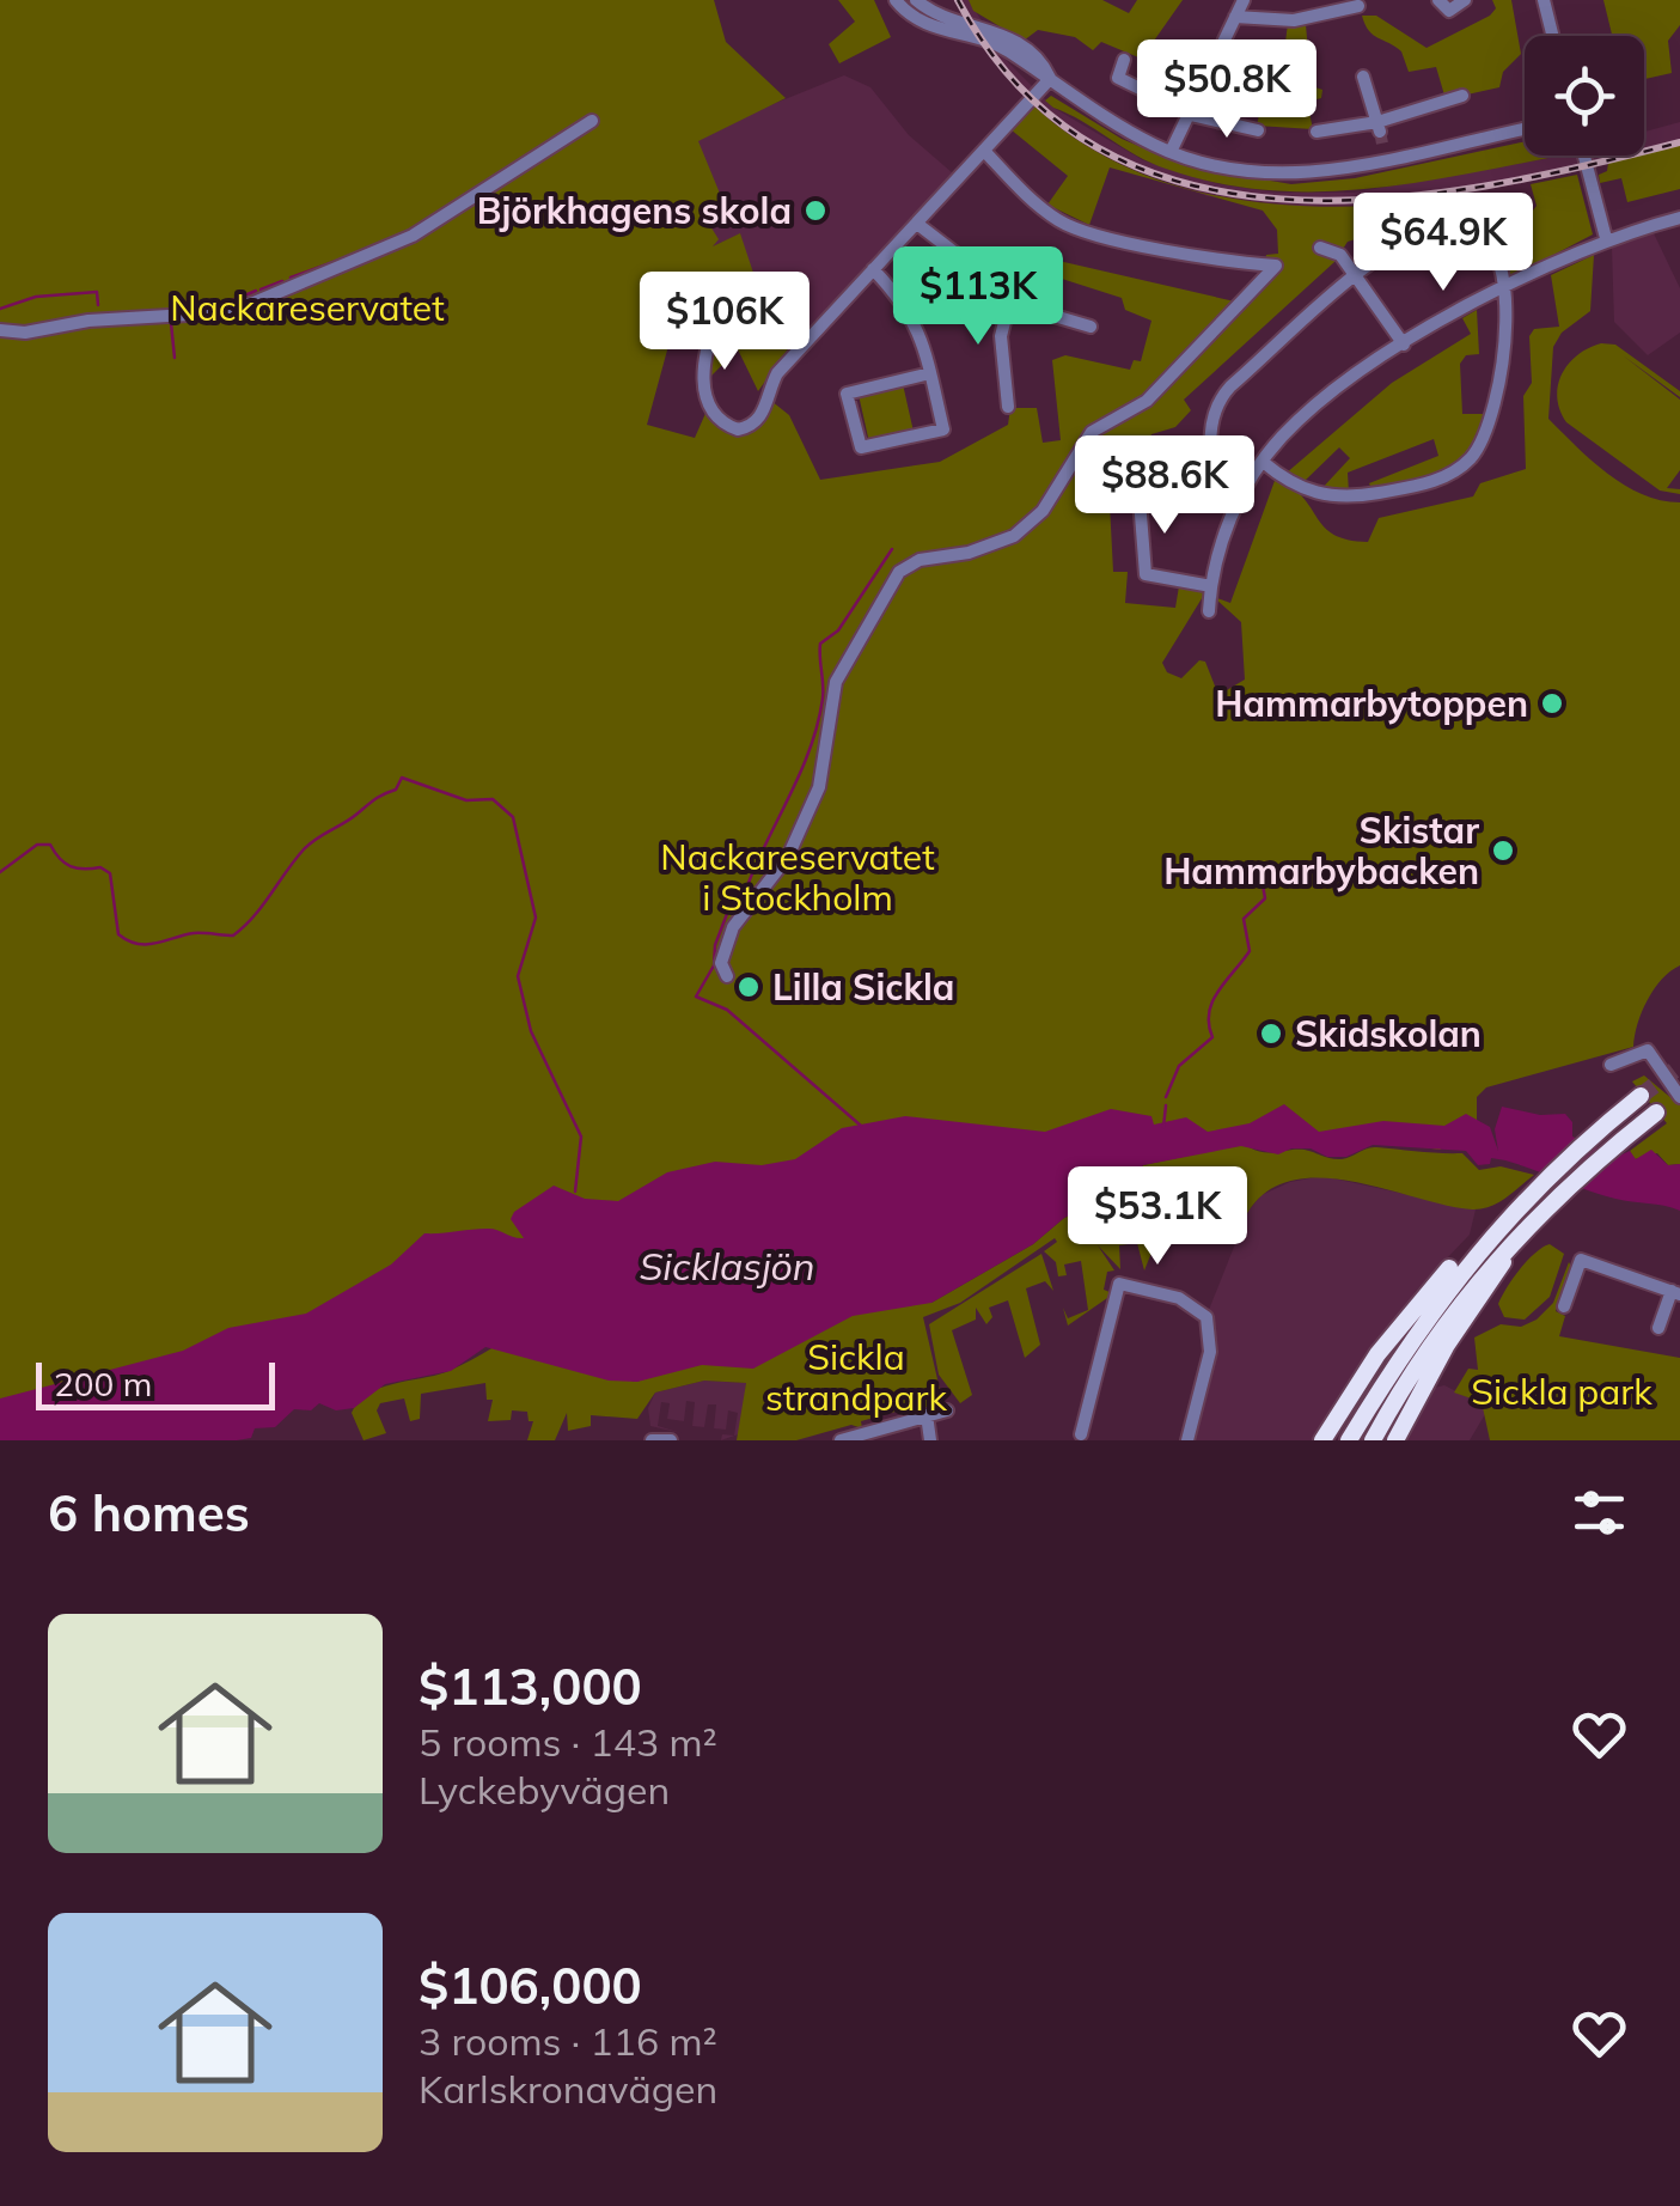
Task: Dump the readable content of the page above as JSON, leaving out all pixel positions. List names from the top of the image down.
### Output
{
  "water": ["Sicklasjön"],
  "parks": [
    "Nackareservatet",
    "Nackareservatet i Stockholm",
    "Sickla strandpark",
    "Sickla park"
  ],
  "places": [
    "Björkhagens skola",
    "Hammarbytoppen",
    "Skistar Hammarbybacken",
    "Lilla Sickla",
    "Skidskolan"
  ],
  "scale_bar": "200 m",
  "page": {
    "price": [
      "$50.8K",
      "$64.9K",
      "$113K",
      "$106K",
      "$88.6K",
      "$53.1K"
    ],
    "scale": "200 m",
    "heading": "6 homes",
    "list": [
      {
        "name": "$113,000",
        "note": "5 rooms · 143 m² · Lyckebyvägen"
      },
      {
        "name": "$106,000",
        "note": "3 rooms · 116 m² · Karlskronavägen"
      }
    ]
  }
}
